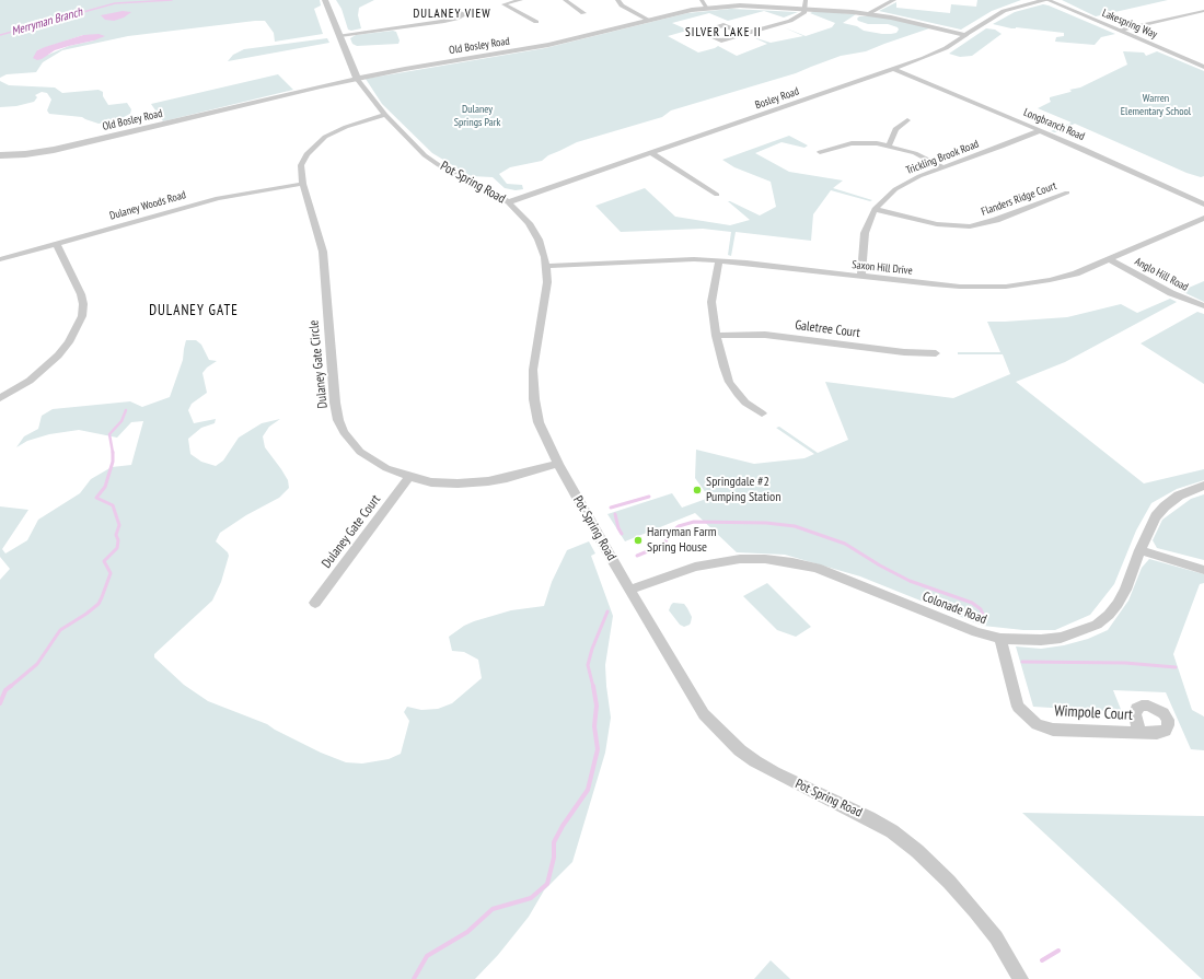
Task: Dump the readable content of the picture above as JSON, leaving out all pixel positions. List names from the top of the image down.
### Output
{
  "streets": {
    "street": [
      "Lakespring Way",
      "Old Bosley Road",
      "Bosley Road",
      "Longbranch Road",
      "Trickling Brook Road",
      "Pot Spring Road",
      "Flanders Ridge Court",
      "Dulaney Woods Road",
      "Saxon Hill Drive",
      "Anglo Hill Road",
      "Galetree Court",
      "Dulaney Gate Circle",
      "Dulaney Gate Court",
      "Colonade Road",
      "Wimpole Court"
    ]
  },
  "crossings": [
    ["Lakespring Way", "Bosley Road"],
    ["Old Bosley Road", "Bosley Road"],
    ["Old Bosley Road", "Pot Spring Road"],
    ["Bosley Road", "Longbranch Road"],
    ["Bosley Road", "Pot Spring Road"],
    ["Longbranch Road", "Trickling Brook Road"],
    ["Trickling Brook Road", "Flanders Ridge Court"],
    ["Trickling Brook Road", "Saxon Hill Drive"],
    ["Pot Spring Road", "Saxon Hill Drive"],
    ["Pot Spring Road", "Dulaney Gate Circle"],
    ["Pot Spring Road", "Colonade Road"],
    ["Dulaney Woods Road", "Dulaney Gate Circle"],
    ["Saxon Hill Drive", "Anglo Hill Road"],
    ["Dulaney Gate Circle", "Dulaney Gate Court"],
    ["Colonade Road", "Wimpole Court"]
  ],
  "districts": ["DULANEY VIEW", "SILVER LAKE II", "DULANEY GATE"],
  "water": ["Merryman Branch"],
  "parks": ["Warren Elementary School", "Dulaney Springs Park"],
  "places": ["Springdale #2 Pumping Station", "Harryman Farm Spring House"]
}
